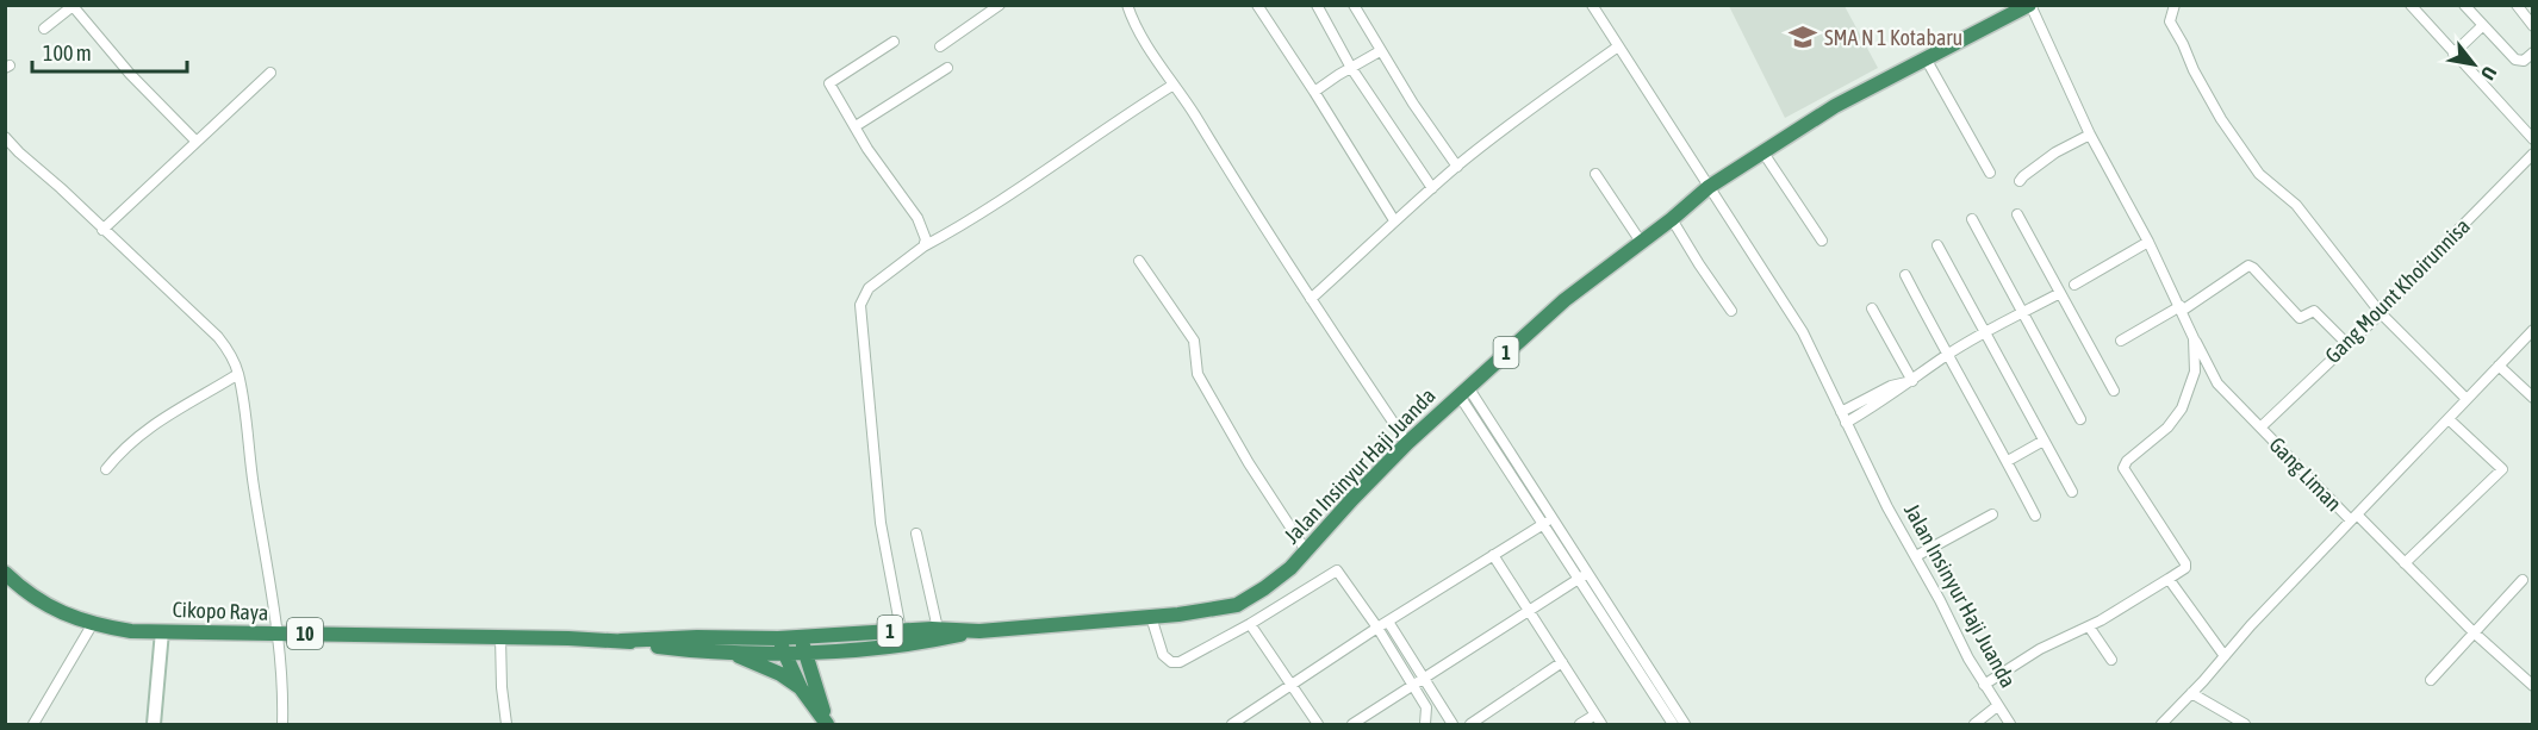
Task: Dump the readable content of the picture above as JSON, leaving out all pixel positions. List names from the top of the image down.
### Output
{
  "streets": {
    "highway": [
      "1",
      "Jalan Insinyur Haji Juanda",
      "Cikopo Raya",
      "10"
    ],
    "street": ["Gang Mount Khoirunnisa", "Gang Liman"]
  },
  "crossings": [
    ["Gang Mount Khoirunnisa", "Gang Liman"],
    ["1", "Jalan Insinyur Haji Juanda"],
    ["1", "Cikopo Raya"],
    ["Jalan Insinyur Haji Juanda", "Gang Liman"],
    ["Jalan Insinyur Haji Juanda", "10"],
    ["Cikopo Raya", "10"]
  ],
  "places": {
    "school or university": ["SMA N 1 Kotabaru"]
  },
  "scale_bar": "100 m",
  "north": "bottom right"
}
